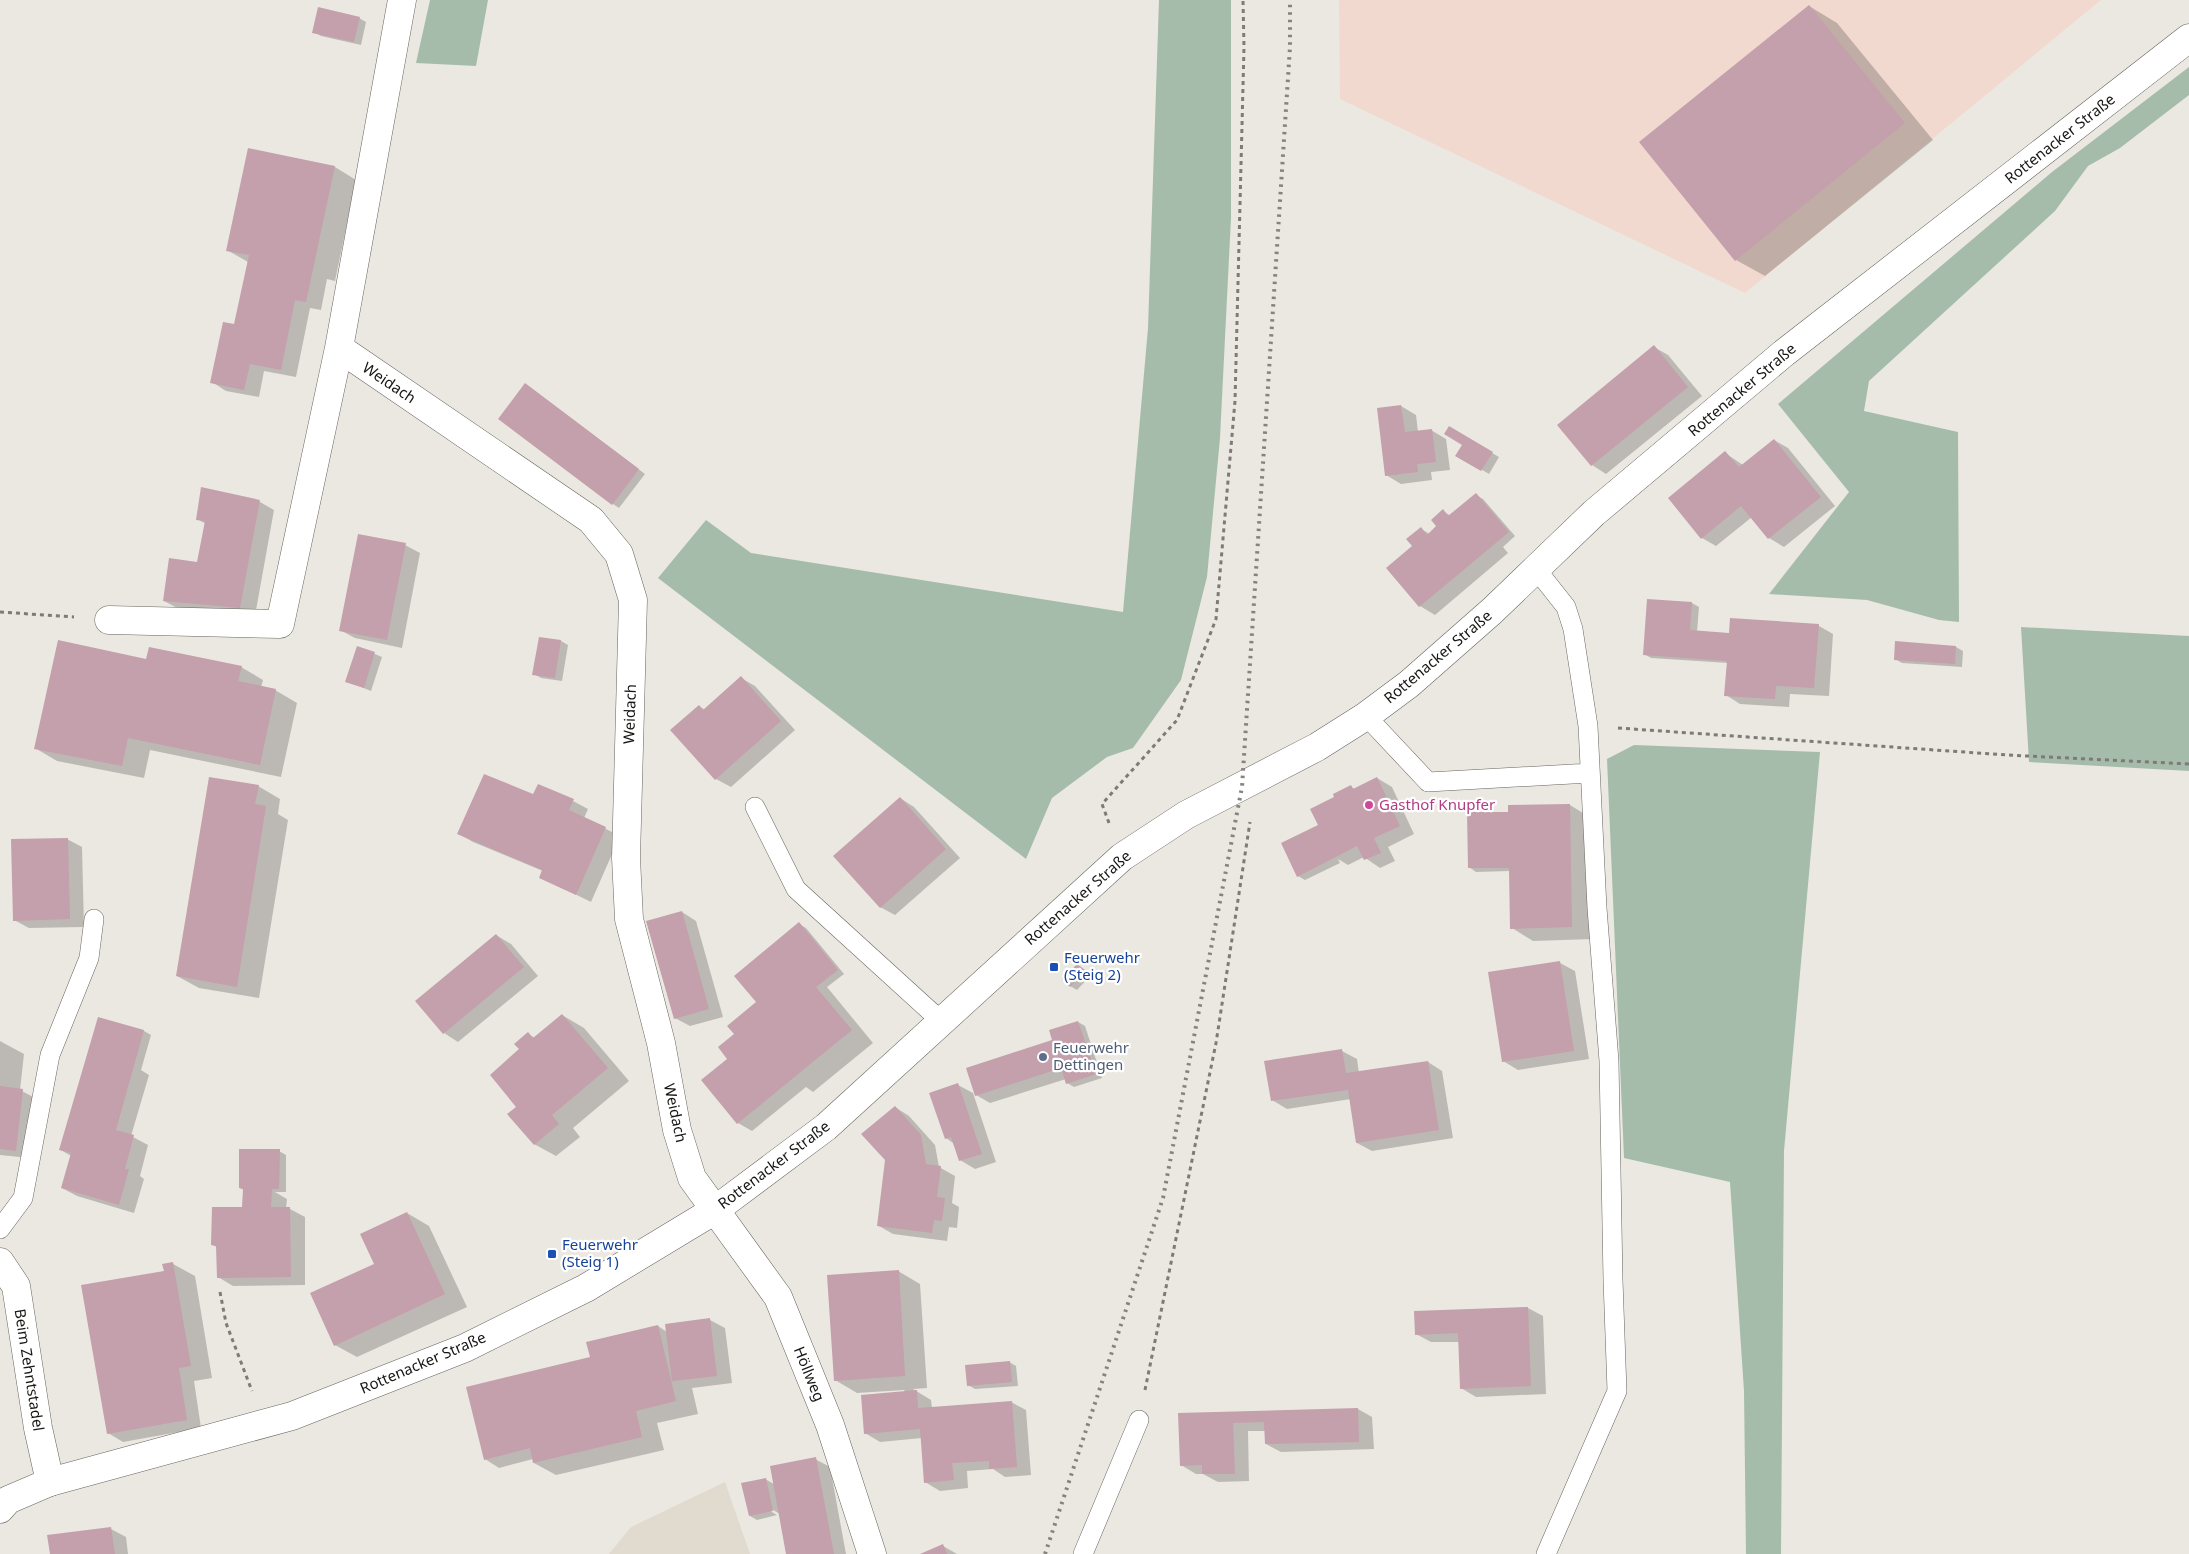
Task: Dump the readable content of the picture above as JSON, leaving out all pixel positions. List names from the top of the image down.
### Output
{
  "streets": {
    "main road": [
      "Rottenacker Straße",
      "Weidach",
      "Beim Zehntstadel",
      "Höllweg"
    ]
  },
  "crossings": [
    ["Rottenacker Straße", "Weidach"],
    ["Rottenacker Straße", "Beim Zehntstadel"],
    ["Rottenacker Straße", "Höllweg"],
    ["Weidach", "Höllweg"]
  ],
  "places": {
    "other": ["Gasthof Knupfer", "Feuerwehr Dettingen"],
    "transit": ["Feuerwehr (Steig 2)", "Feuerwehr (Steig 1)"]
  }
}
